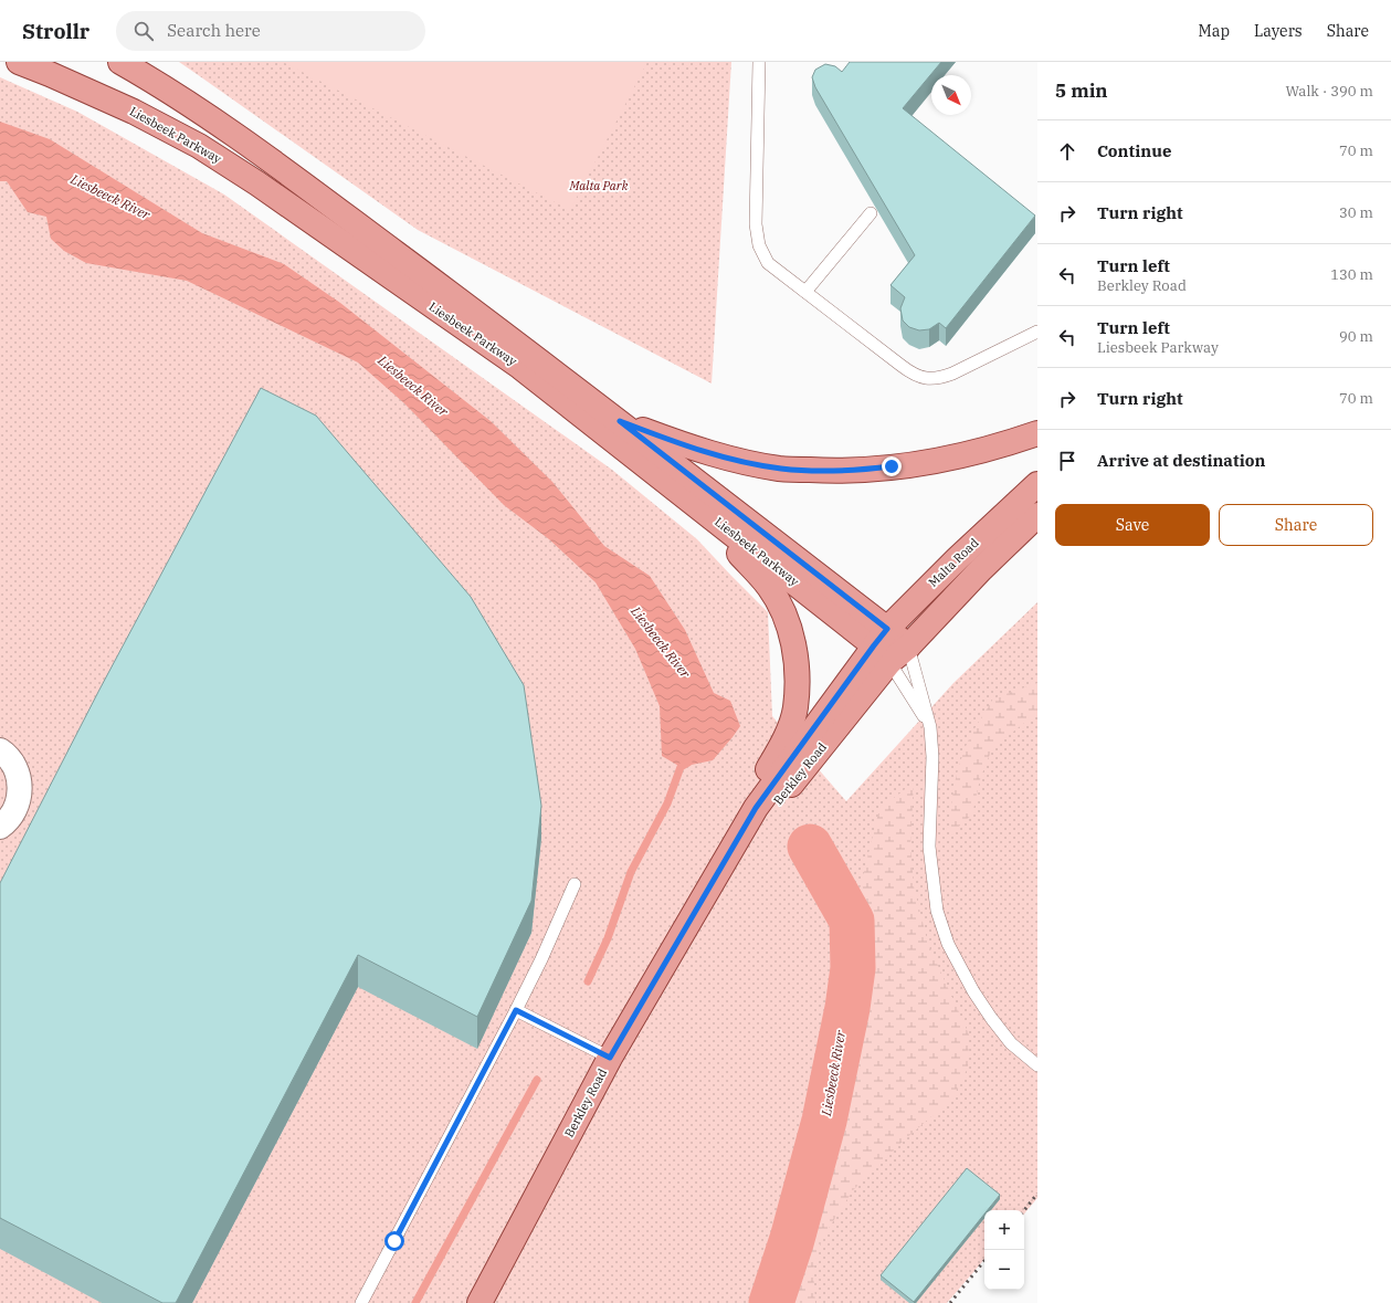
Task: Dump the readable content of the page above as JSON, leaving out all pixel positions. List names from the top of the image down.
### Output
{
  "streets": {
    "main road": ["Liesbeek Parkway", "Malta Road", "Berkley Road"]
  },
  "crossings": [
    ["Liesbeek Parkway", "Malta Road"],
    ["Liesbeek Parkway", "Berkley Road"],
    ["Malta Road", "Berkley Road"]
  ],
  "water": ["Liesbeeck River"],
  "parks": ["Malta Park"],
  "north": "bottom right",
  "page": {
    "header": "Strollr",
    "search": "Search here",
    "nav": ["Map", "Layers", "Share"],
    "heading": ["5 min", "Walk · 390 m"],
    "list": [
      ["Continue", "70 m"],
      ["Turn right", "30 m"],
      ["Turn left", "Berkley Road", "130 m"],
      ["Turn left", "Liesbeek Parkway", "90 m"],
      ["Turn right", "70 m"],
      "Arrive at destination"
    ],
    "buttons": ["Save", "Share"],
    "map_buttons": ["+", "−"]
  }
}
